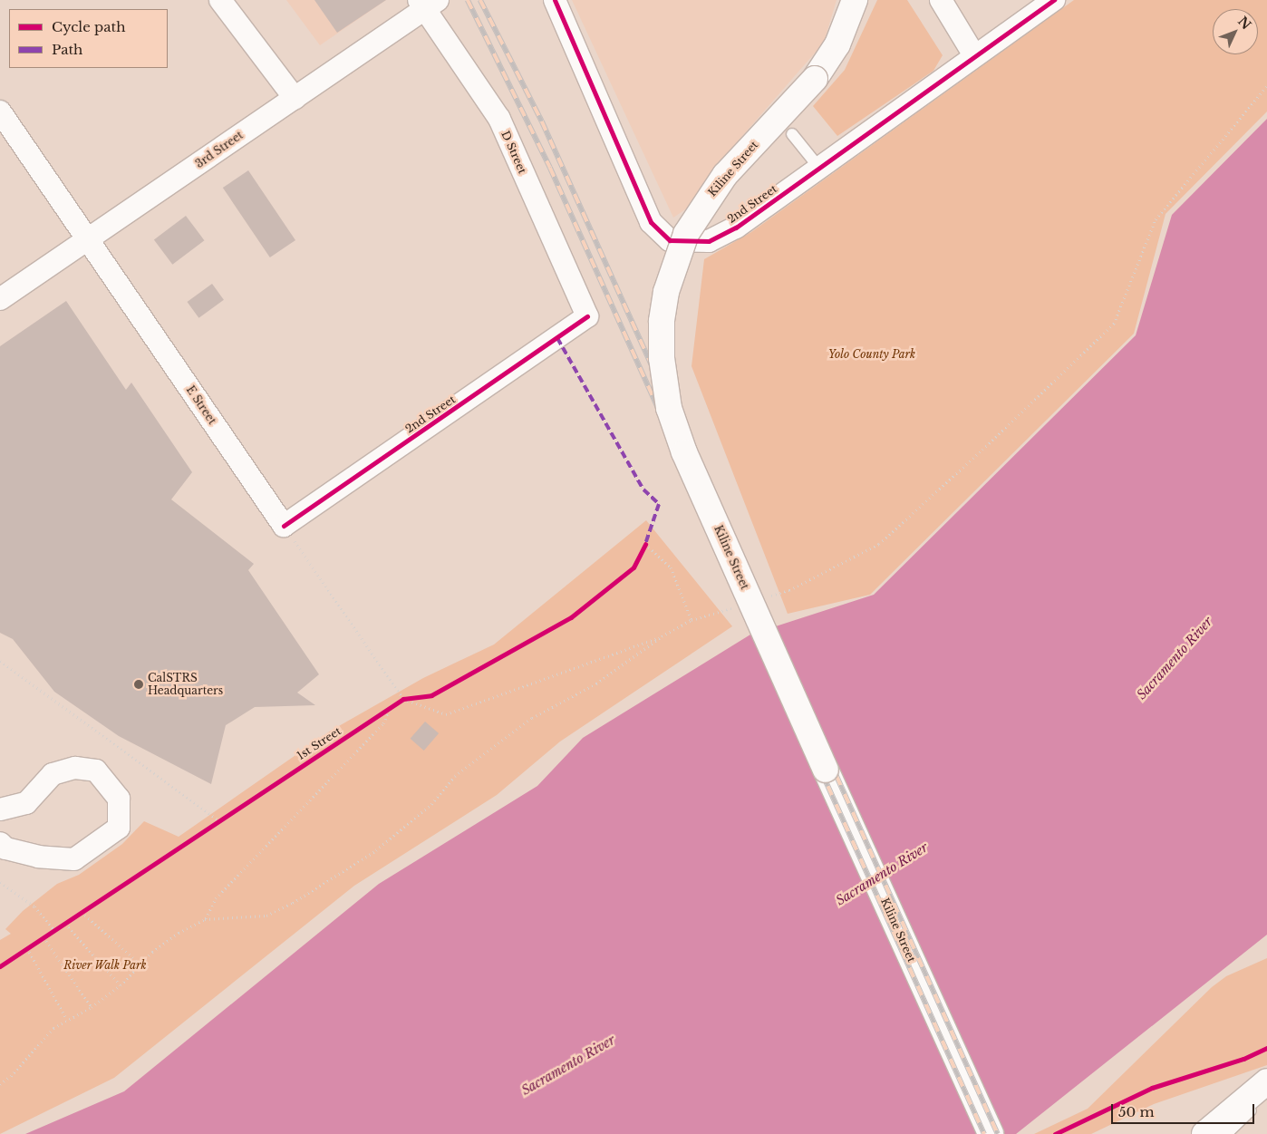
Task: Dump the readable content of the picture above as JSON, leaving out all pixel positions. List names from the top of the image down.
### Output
{
  "streets": {
    "main road": ["Kiline Street"],
    "street": [
      "3rd Street",
      "D Street",
      "2nd Street",
      "E Street"
    ],
    "cycle path": ["1st Street"]
  },
  "crossings": [
    ["3rd Street", "D Street"],
    ["3rd Street", "E Street"],
    ["D Street", "2nd Street"],
    ["2nd Street", "E Street"]
  ],
  "water": ["Sacramento River"],
  "parks": ["Yolo County Park", "River Walk Park"],
  "places": ["CalSTRS Headquarters"],
  "legend": ["Cycle path", "Path"],
  "scale_bar": "50 m",
  "north": "top right"
}
